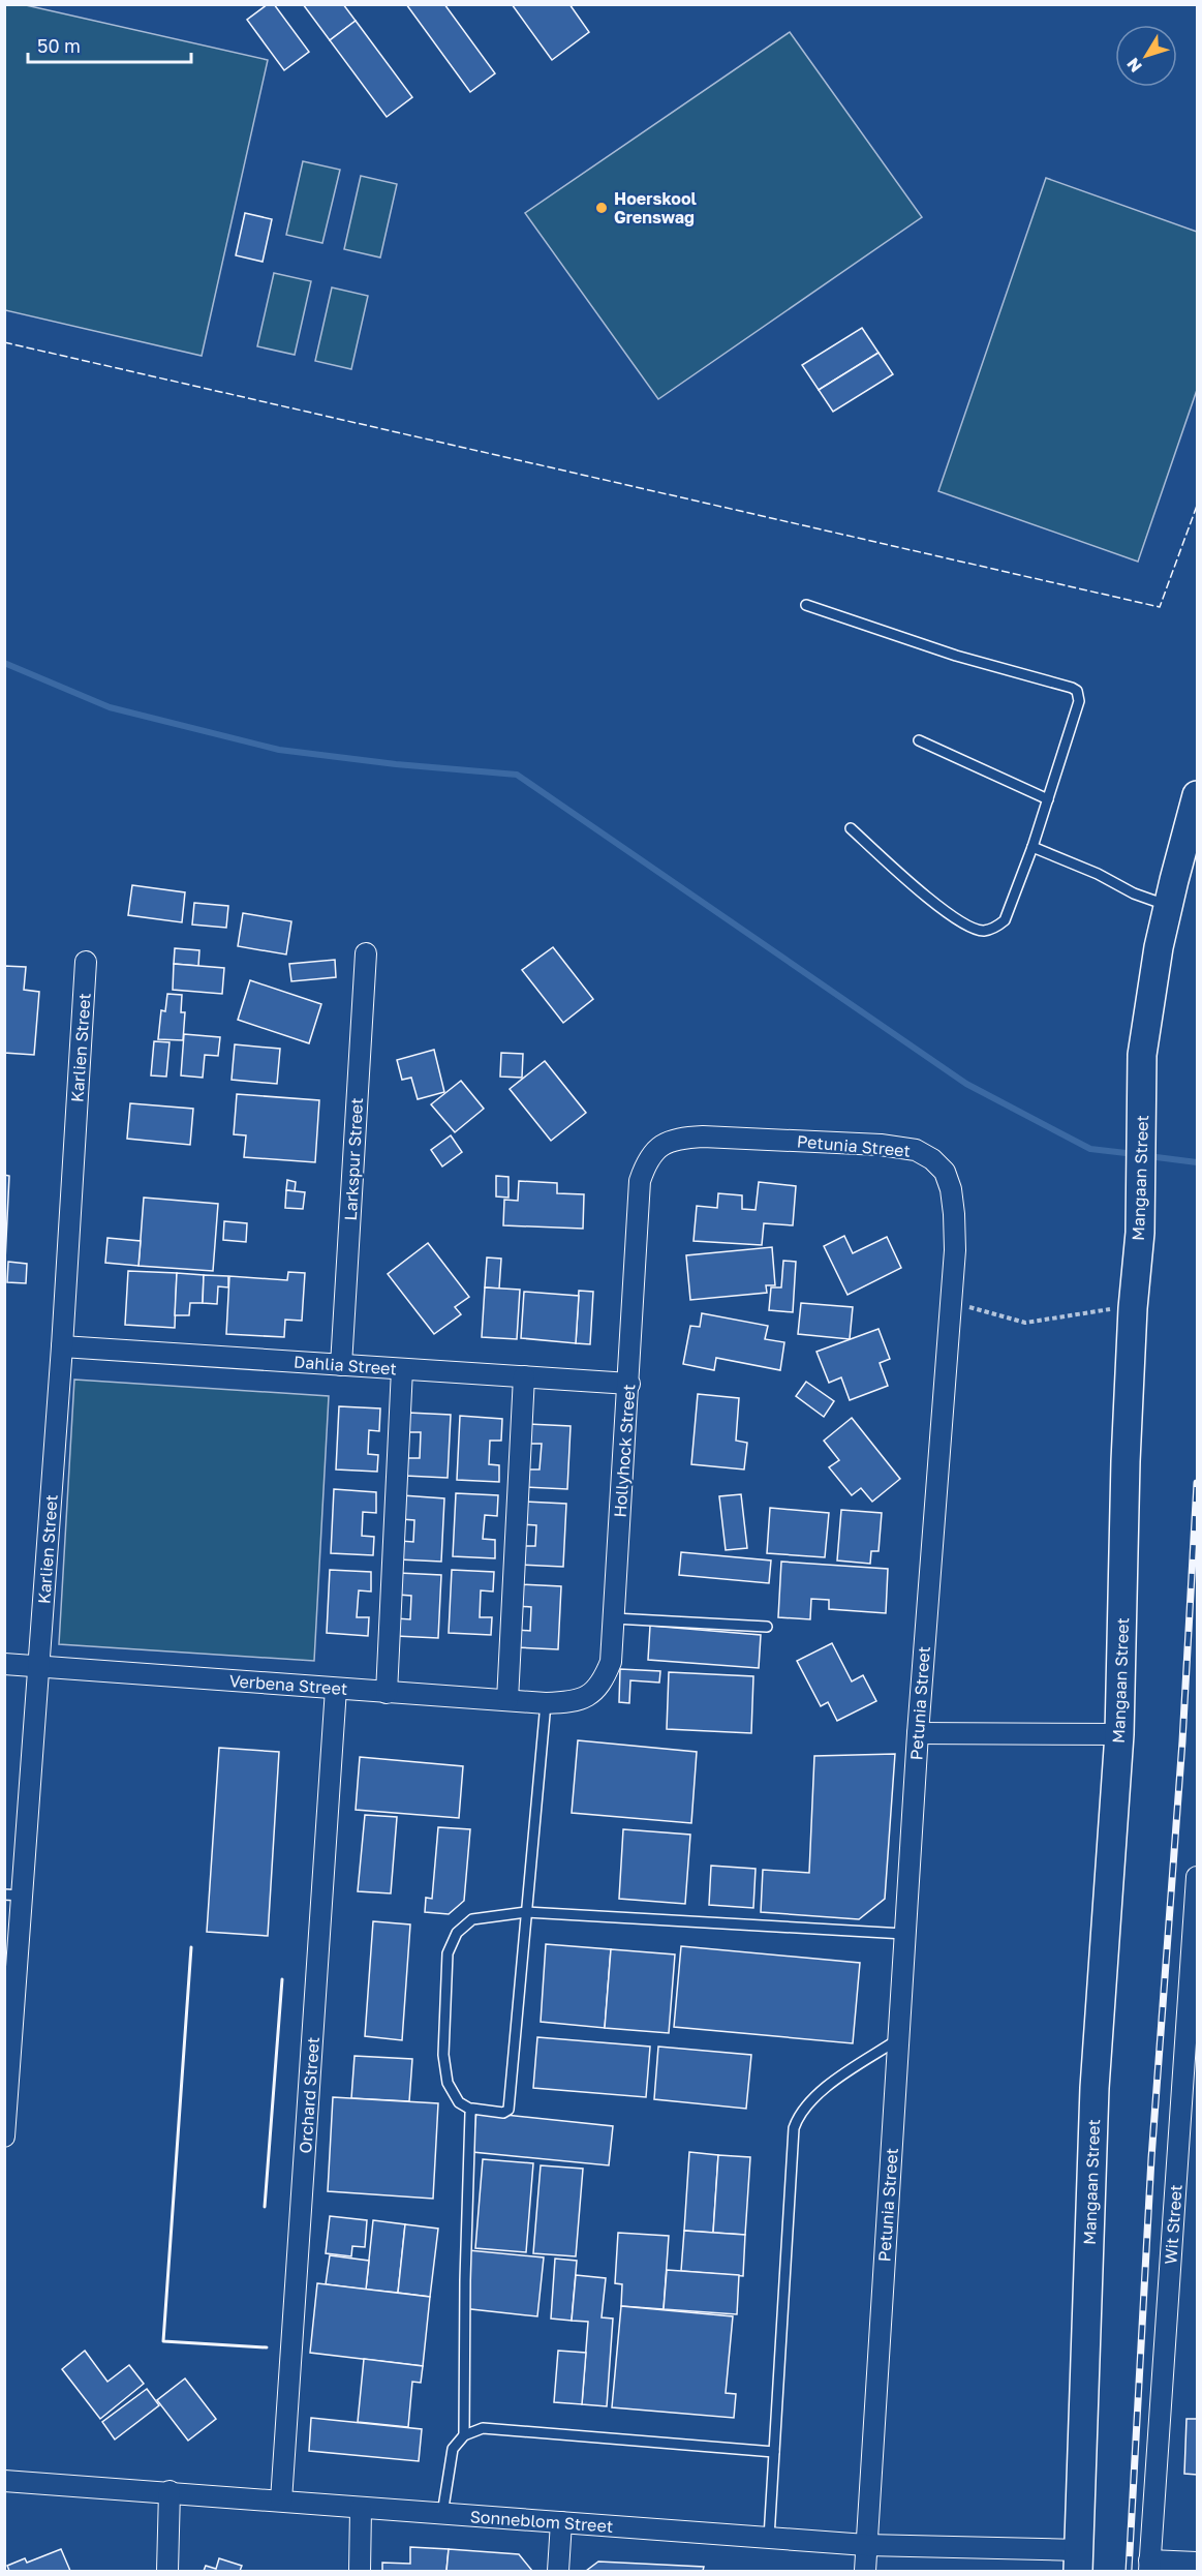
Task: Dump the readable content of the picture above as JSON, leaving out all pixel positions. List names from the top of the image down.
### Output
{
  "streets": {
    "street": [
      "Karlien Street",
      "Petunia Street",
      "Larkspur Street",
      "Mangaan Street",
      "Dahlia Street",
      "Hollyhock Street",
      "Verbena Street",
      "Orchard Street",
      "Wit Street",
      "Sonneblom Street"
    ]
  },
  "crossings": [
    ["Karlien Street", "Dahlia Street"],
    ["Karlien Street", "Verbena Street"],
    ["Petunia Street", "Hollyhock Street"],
    ["Petunia Street", "Sonneblom Street"],
    ["Larkspur Street", "Dahlia Street"],
    ["Mangaan Street", "Sonneblom Street"],
    ["Dahlia Street", "Hollyhock Street"],
    ["Hollyhock Street", "Verbena Street"],
    ["Verbena Street", "Orchard Street"],
    ["Orchard Street", "Sonneblom Street"]
  ],
  "places": ["Hoerskool Grenswag"],
  "scale_bar": "50 m",
  "north": "bottom left"
}
